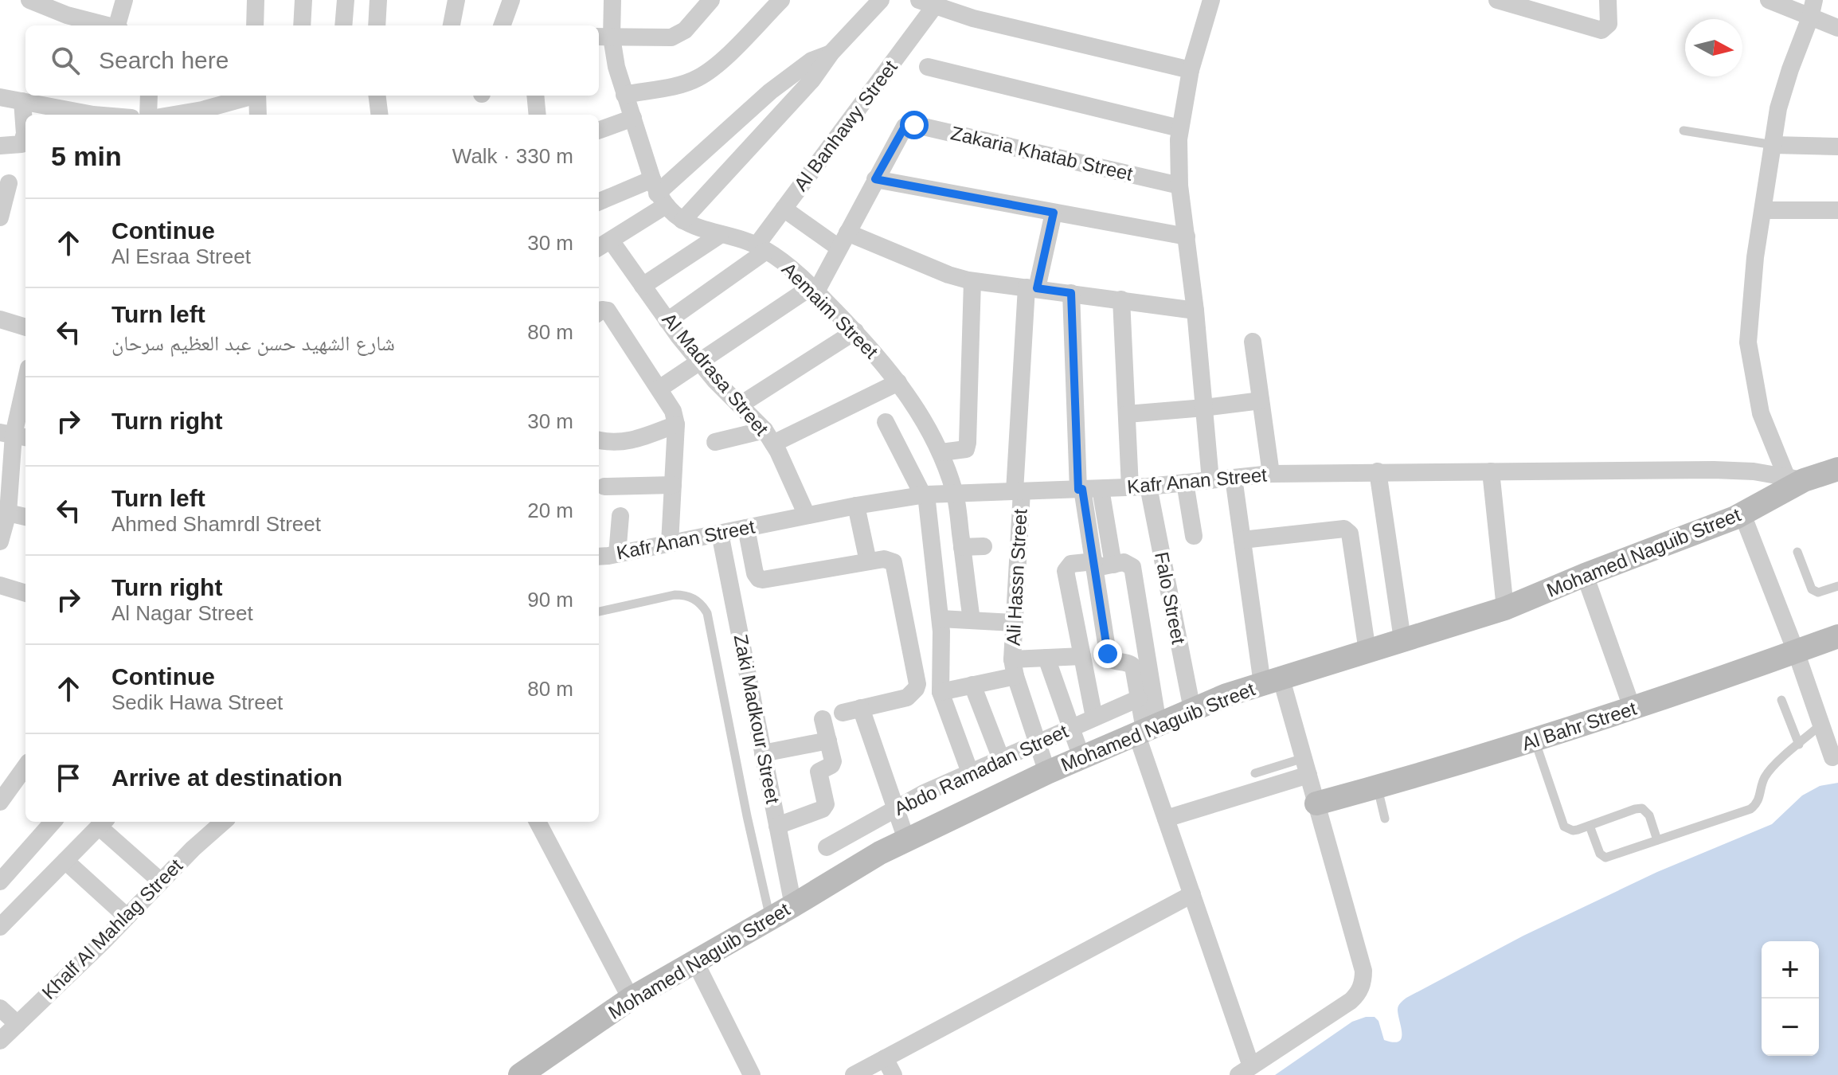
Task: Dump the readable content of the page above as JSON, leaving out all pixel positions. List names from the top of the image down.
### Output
{
  "streets": {
    "street": [
      "Al Banhawy Street",
      "Zakaria Khatab Street",
      "Aemaim Street",
      "Al Madrasa Street",
      "Kafr Anan Street",
      "Mohamed Naguib Street",
      "Ali Hassn Street",
      "Falo Street",
      "Zaki Madkour Street",
      "Al Bahr Street",
      "Abdo Ramadan Street",
      "Khalf Al Mahlag Street"
    ]
  },
  "crossings": [
    ["Al Banhawy Street", "Aemaim Street"],
    ["Al Banhawy Street", "Al Madrasa Street"],
    ["Aemaim Street", "Kafr Anan Street"],
    ["Al Madrasa Street", "Kafr Anan Street"],
    ["Kafr Anan Street", "Mohamed Naguib Street"],
    ["Kafr Anan Street", "Ali Hassn Street"],
    ["Kafr Anan Street", "Falo Street"],
    ["Kafr Anan Street", "Zaki Madkour Street"],
    ["Mohamed Naguib Street", "Ali Hassn Street"],
    ["Mohamed Naguib Street", "Falo Street"],
    ["Mohamed Naguib Street", "Zaki Madkour Street"],
    ["Ali Hassn Street", "Abdo Ramadan Street"]
  ],
  "north": "right",
  "page": {
    "search": "Search here",
    "heading": ["5 min", "Walk · 330 m"],
    "list": [
      ["Continue", "Al Esraa Street", "30 m"],
      ["Turn left", "شارع الشهيد حسن عبد العظيم سرحان", "80 m"],
      ["Turn right", "30 m"],
      ["Turn left", "Ahmed Shamrdl Street", "20 m"],
      ["Turn right", "Al Nagar Street", "90 m"],
      ["Continue", "Sedik Hawa Street", "80 m"],
      "Arrive at destination"
    ],
    "map_buttons": ["+", "−"]
  }
}
